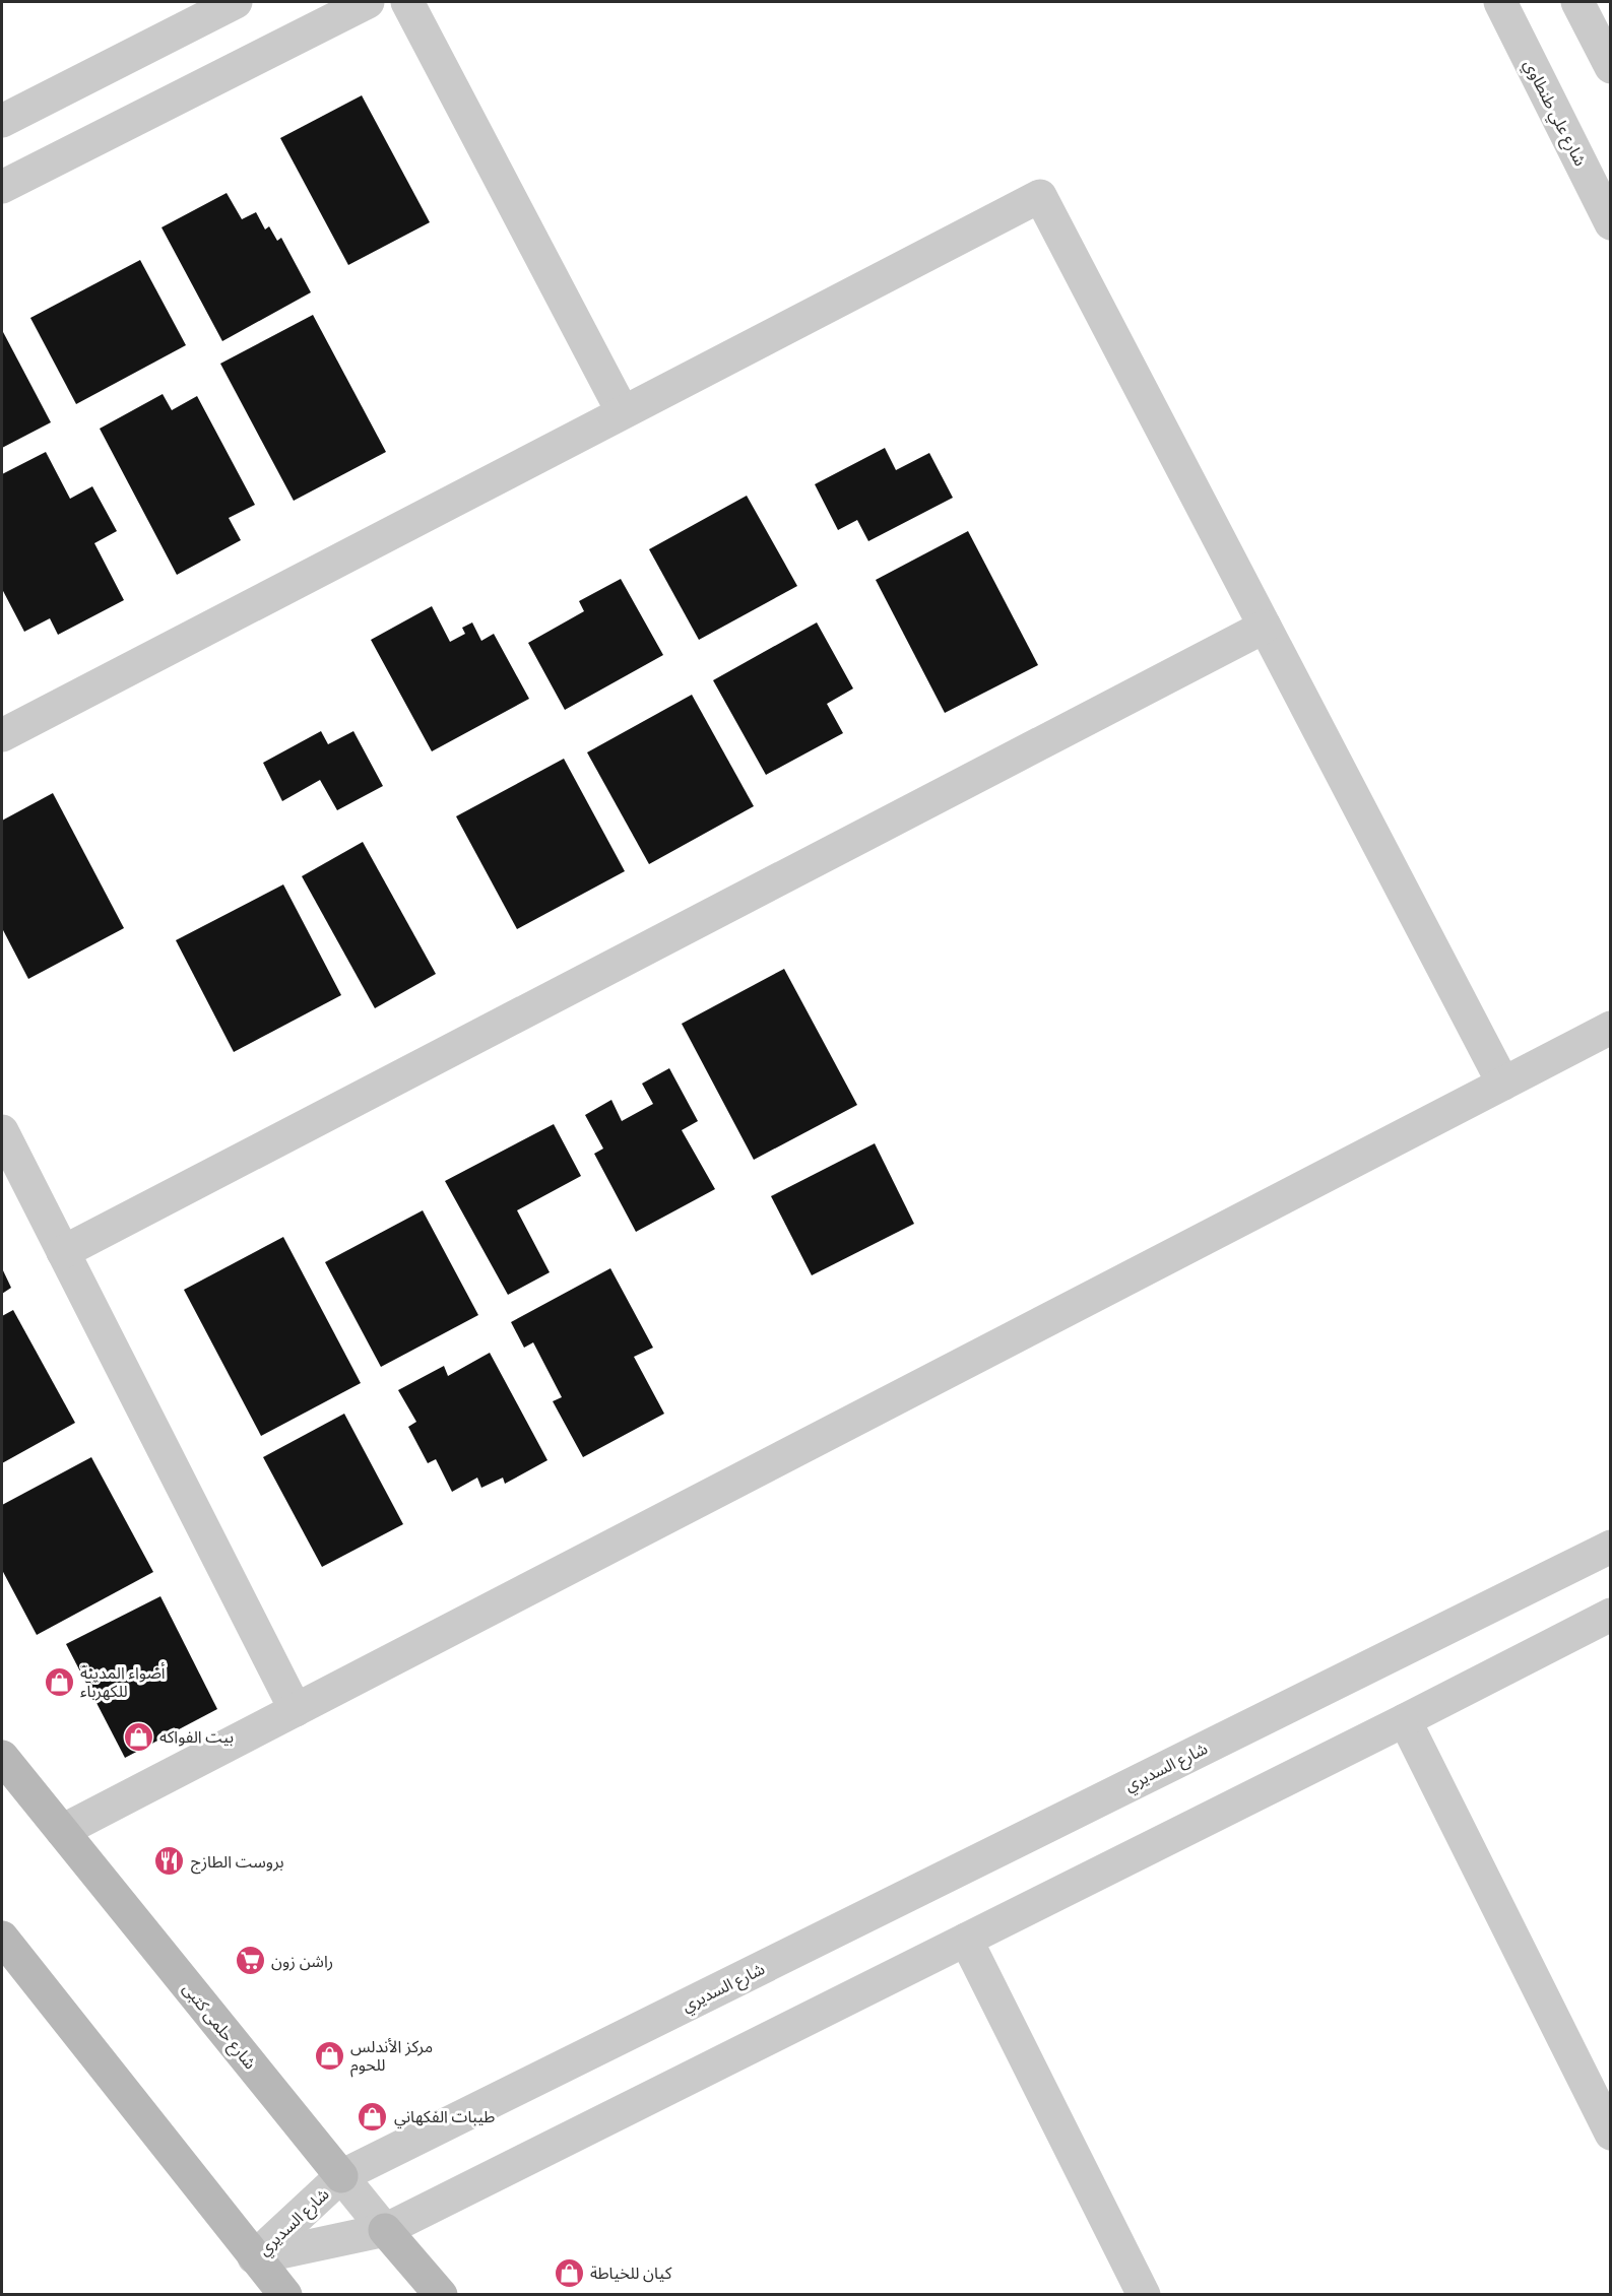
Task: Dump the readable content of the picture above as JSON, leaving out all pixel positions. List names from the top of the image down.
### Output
{
  "streets": {
    "street": ["شارع علي طنطاوي", "شارع السديري", "شارع حلمى كتبى"]
  },
  "crossings": [
    ["شارع السديري", "شارع حلمى كتبى"]
  ],
  "places": {
    "shop": [
      "أضواء المدينة للكهرباء",
      "بيت الفواكه",
      "مركز الأندلس للحوم",
      "طيبات الفكهاني",
      "كيان للخياطة"
    ],
    "restaurant": ["بروست الطازج"],
    "supermarket": ["راشن زون"]
  }
}
